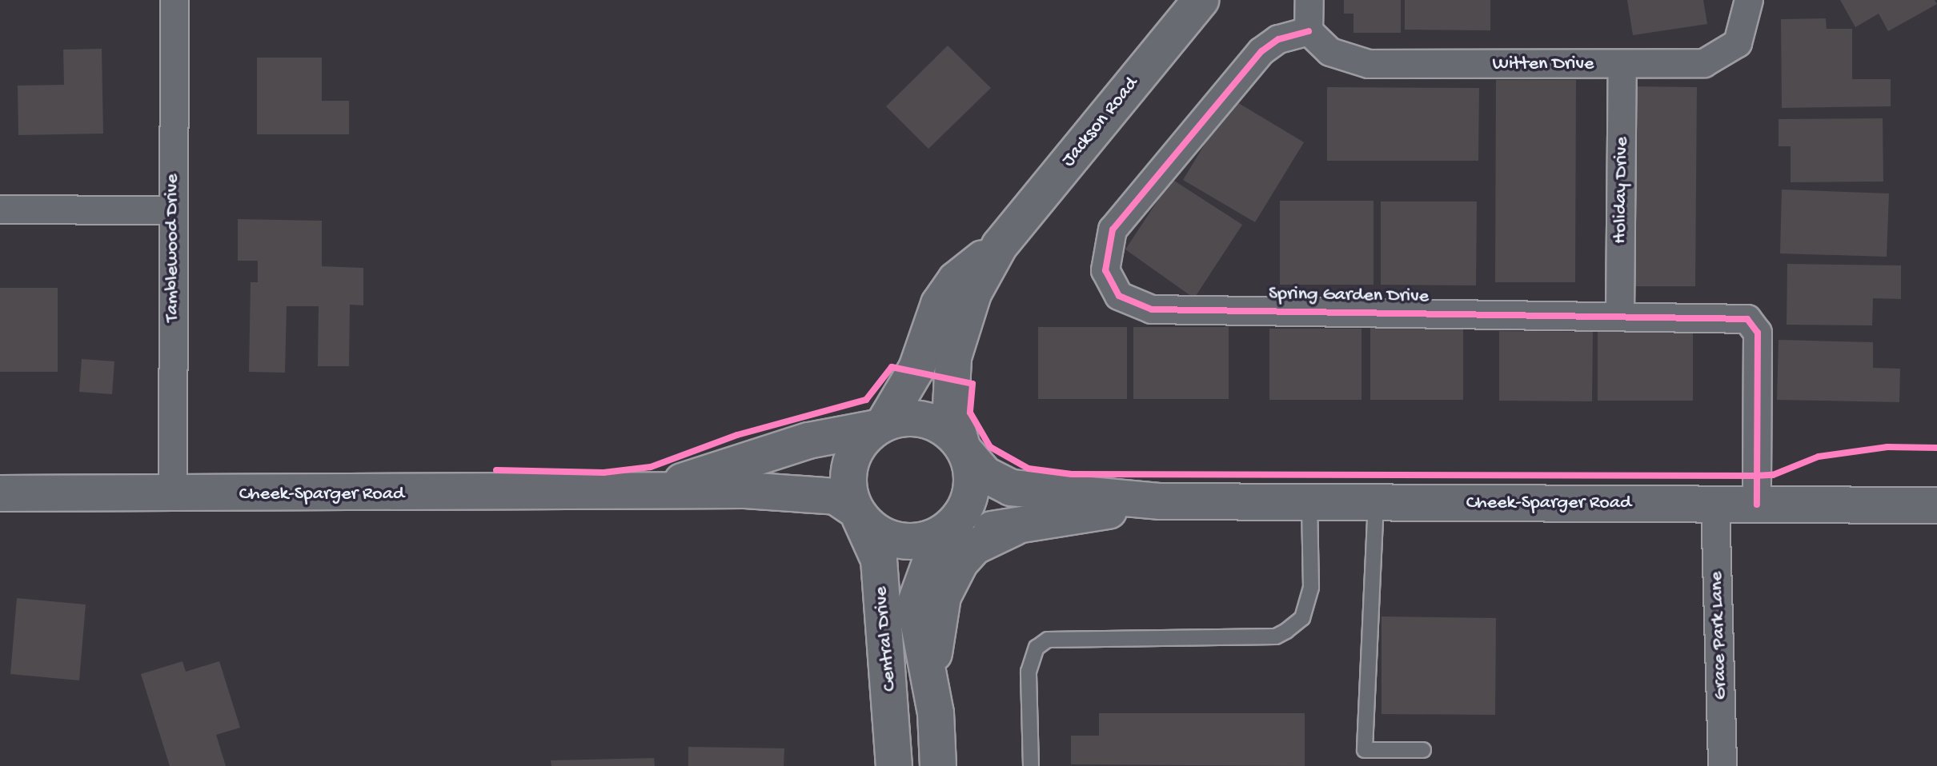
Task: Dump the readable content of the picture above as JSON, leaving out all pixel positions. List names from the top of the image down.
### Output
{
  "streets": {
    "main road": ["Jackson Road", "Cheek-Sparger Road", "Central Drive"],
    "street": [
      "Witten Drive",
      "Holiday Drive",
      "Tamblewood Drive",
      "Spring Garden Drive",
      "Grace Park Lane"
    ]
  },
  "crossings": [
    ["Witten Drive", "Holiday Drive"],
    ["Witten Drive", "Spring Garden Drive"],
    ["Jackson Road", "Cheek-Sparger Road"],
    ["Jackson Road", "Central Drive"],
    ["Holiday Drive", "Spring Garden Drive"],
    ["Tamblewood Drive", "Cheek-Sparger Road"],
    ["Spring Garden Drive", "Cheek-Sparger Road"],
    ["Cheek-Sparger Road", "Grace Park Lane"],
    ["Cheek-Sparger Road", "Central Drive"]
  ]
}
